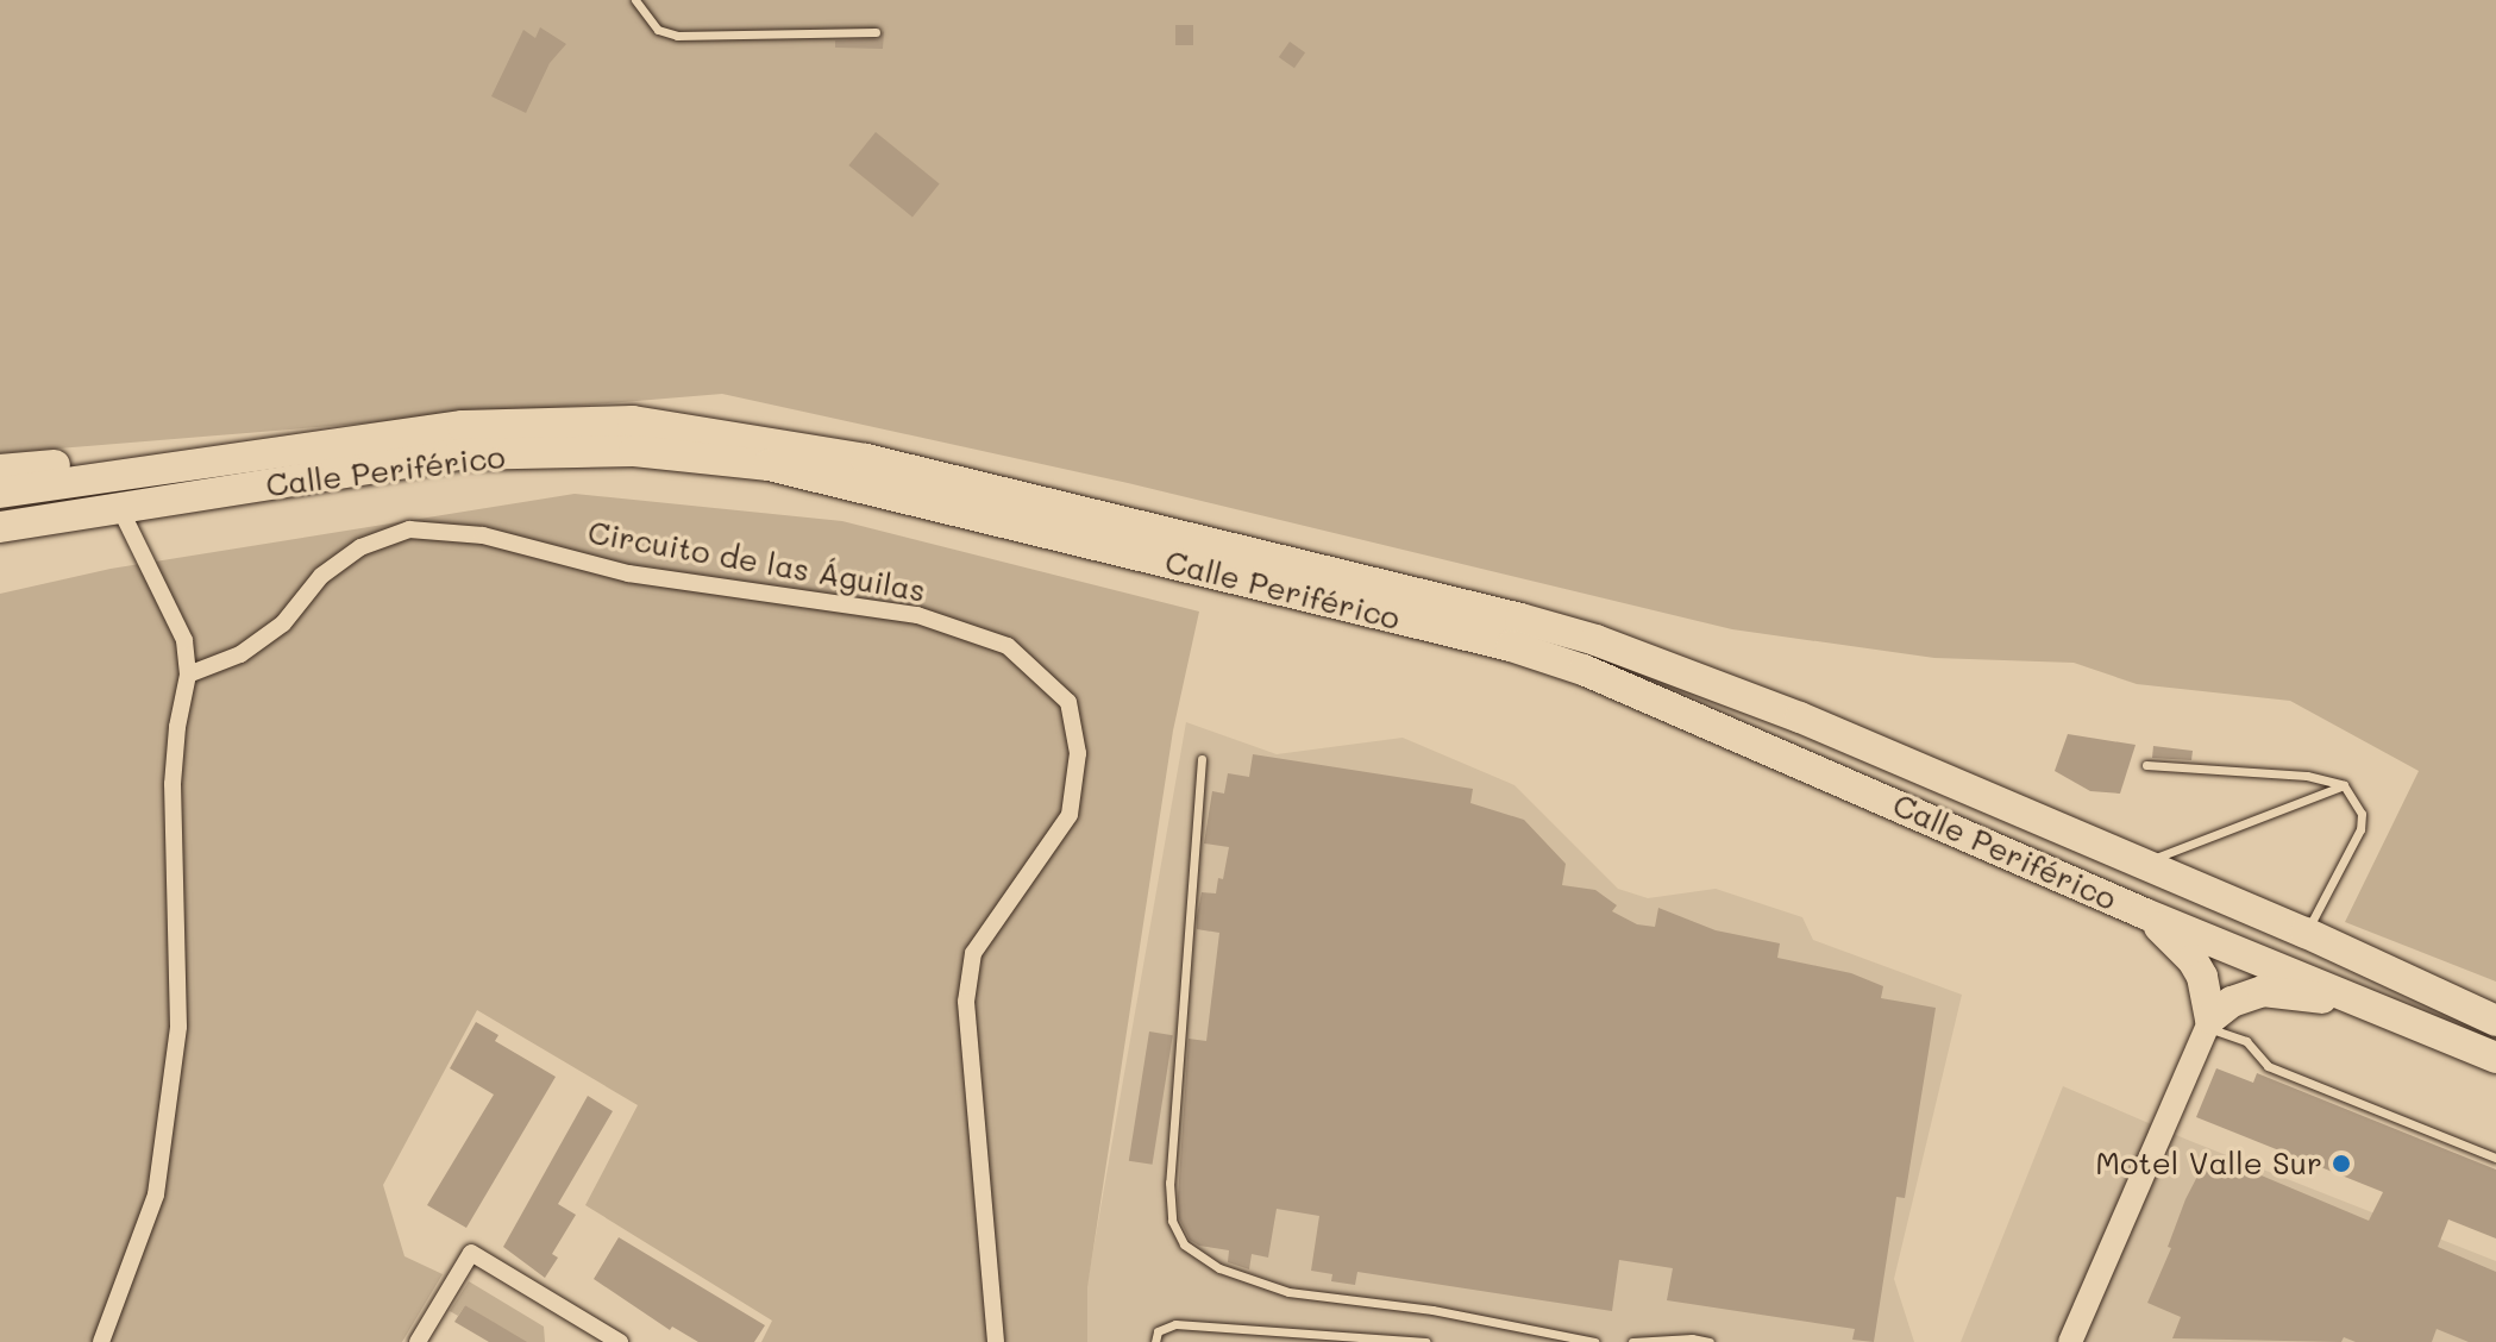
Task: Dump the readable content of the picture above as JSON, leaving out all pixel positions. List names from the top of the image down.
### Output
{
  "streets": {
    "highway": ["Calle Periférico"],
    "street": ["Circuito de las Águilas"]
  },
  "places": ["Motel Valle Sur"]
}
